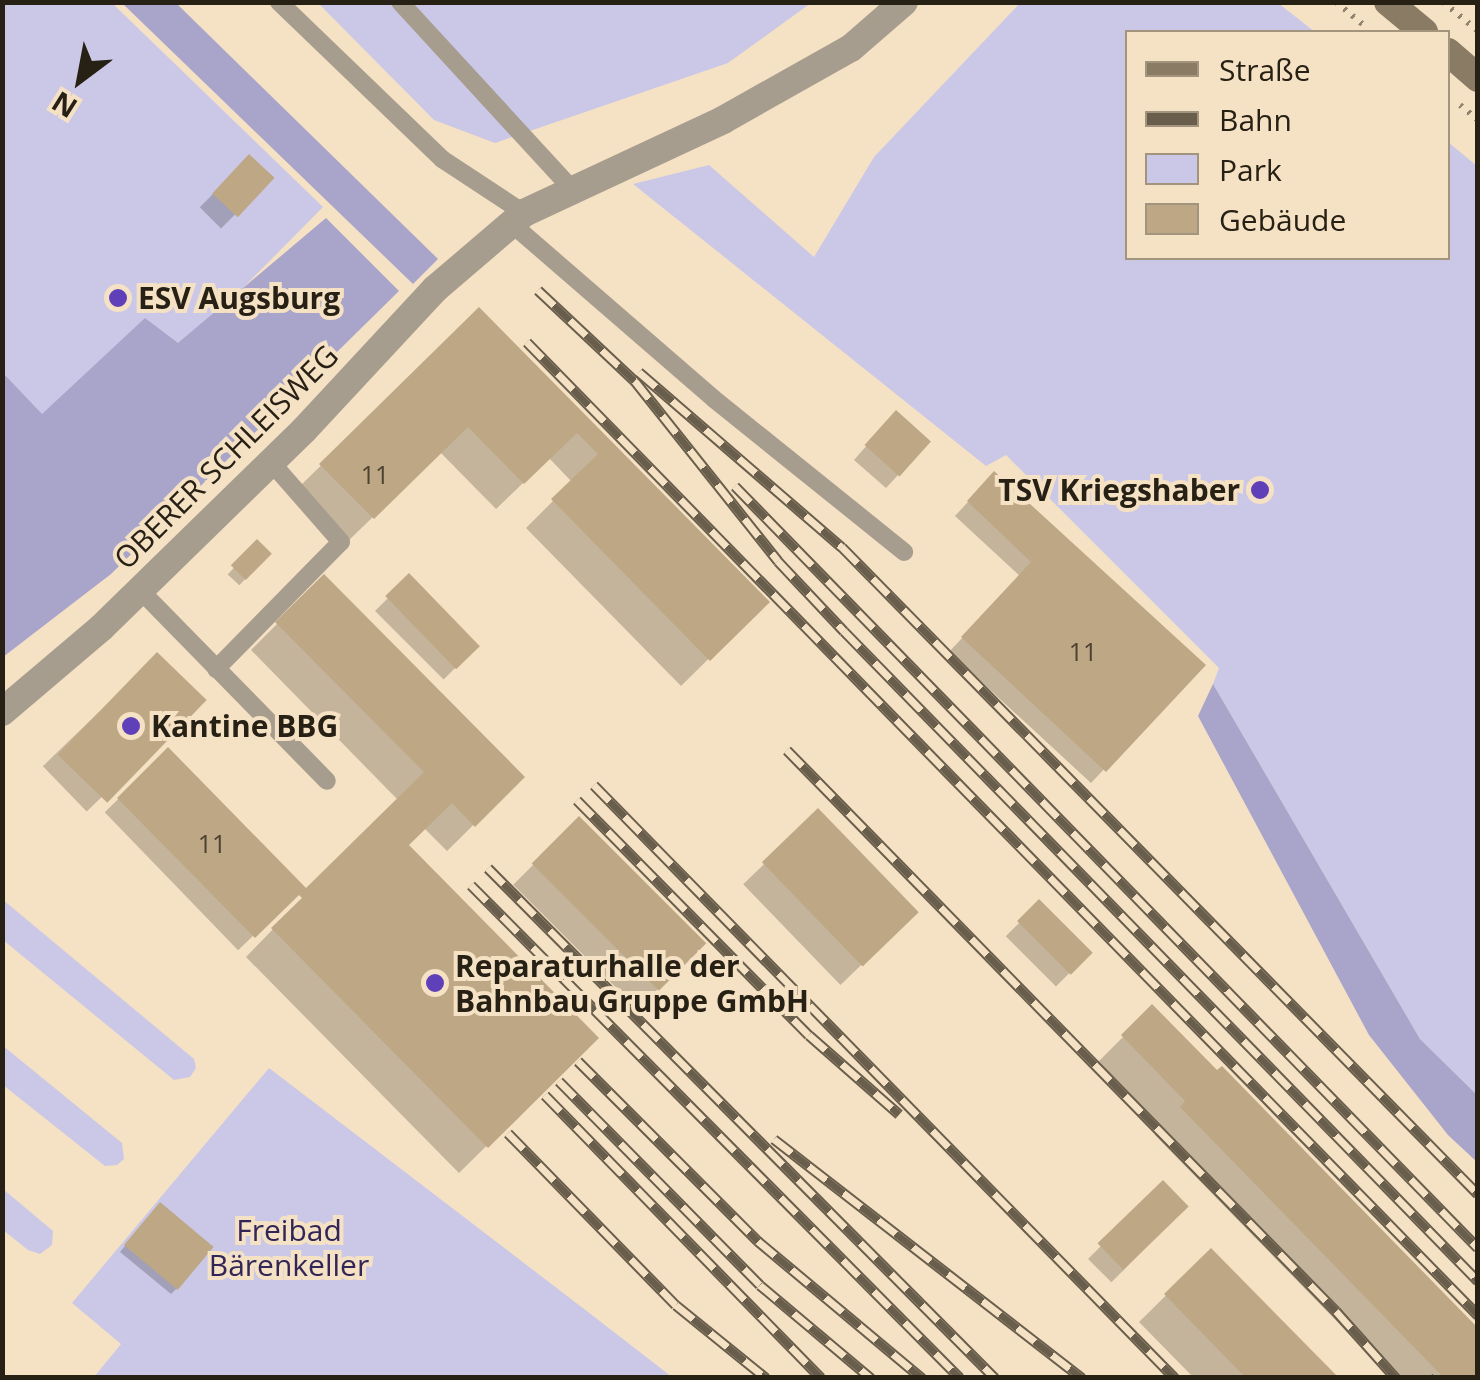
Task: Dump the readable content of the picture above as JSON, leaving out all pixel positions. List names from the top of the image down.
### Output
{
  "streets": {
    "street": ["OBERER SCHLEISWEG"]
  },
  "parks": ["Freibad Bärenkeller"],
  "places": [
    "ESV Augsburg",
    "TSV Kriegshaber",
    "Kantine BBG",
    "Reparaturhalle der Bahnbau Gruppe GmbH"
  ],
  "house_numbers": ["11", "11", "11"],
  "legend": [
    "Straße",
    "Bahn",
    "Park",
    "Gebäude"
  ],
  "north": "bottom left"
}
